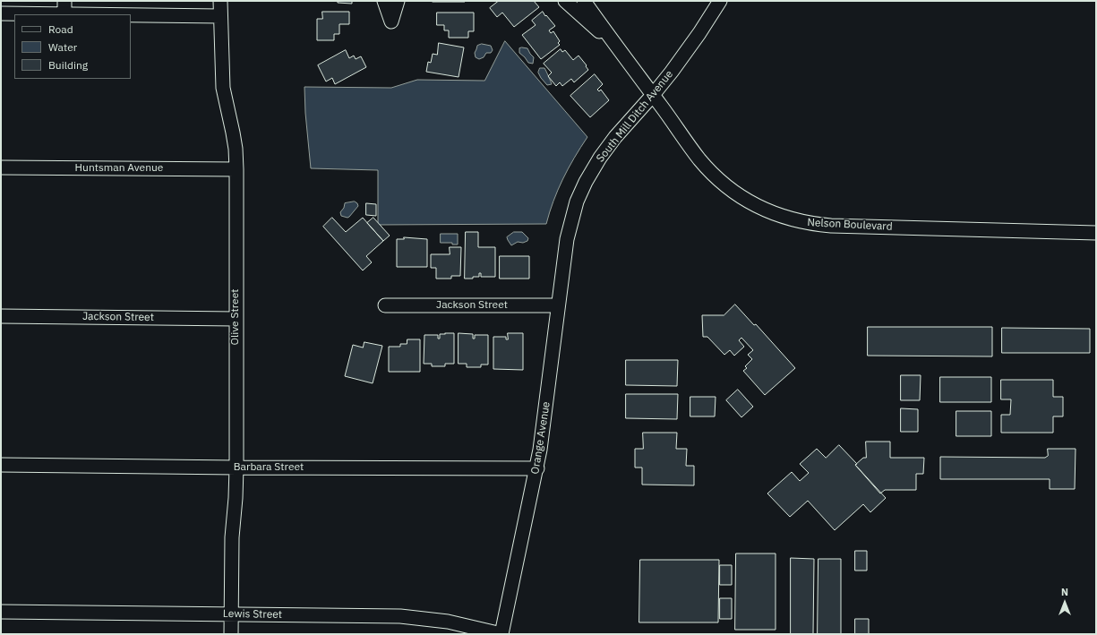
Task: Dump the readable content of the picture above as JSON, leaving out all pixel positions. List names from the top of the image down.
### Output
{
  "streets": {
    "street": [
      "South Mill Ditch Avenue",
      "Huntsman Avenue",
      "Nelson Boulevard",
      "Jackson Street",
      "Olive Street",
      "Orange Avenue",
      "Barbara Street",
      "Lewis Street"
    ]
  },
  "crossings": [
    ["South Mill Ditch Avenue", "Nelson Boulevard"],
    ["South Mill Ditch Avenue", "Orange Avenue"],
    ["Huntsman Avenue", "Olive Street"],
    ["Jackson Street", "Olive Street"],
    ["Jackson Street", "Orange Avenue"],
    ["Olive Street", "Barbara Street"],
    ["Olive Street", "Lewis Street"],
    ["Orange Avenue", "Barbara Street"],
    ["Orange Avenue", "Lewis Street"]
  ],
  "legend": ["Road", "Water", "Building"],
  "north": "top"
}
